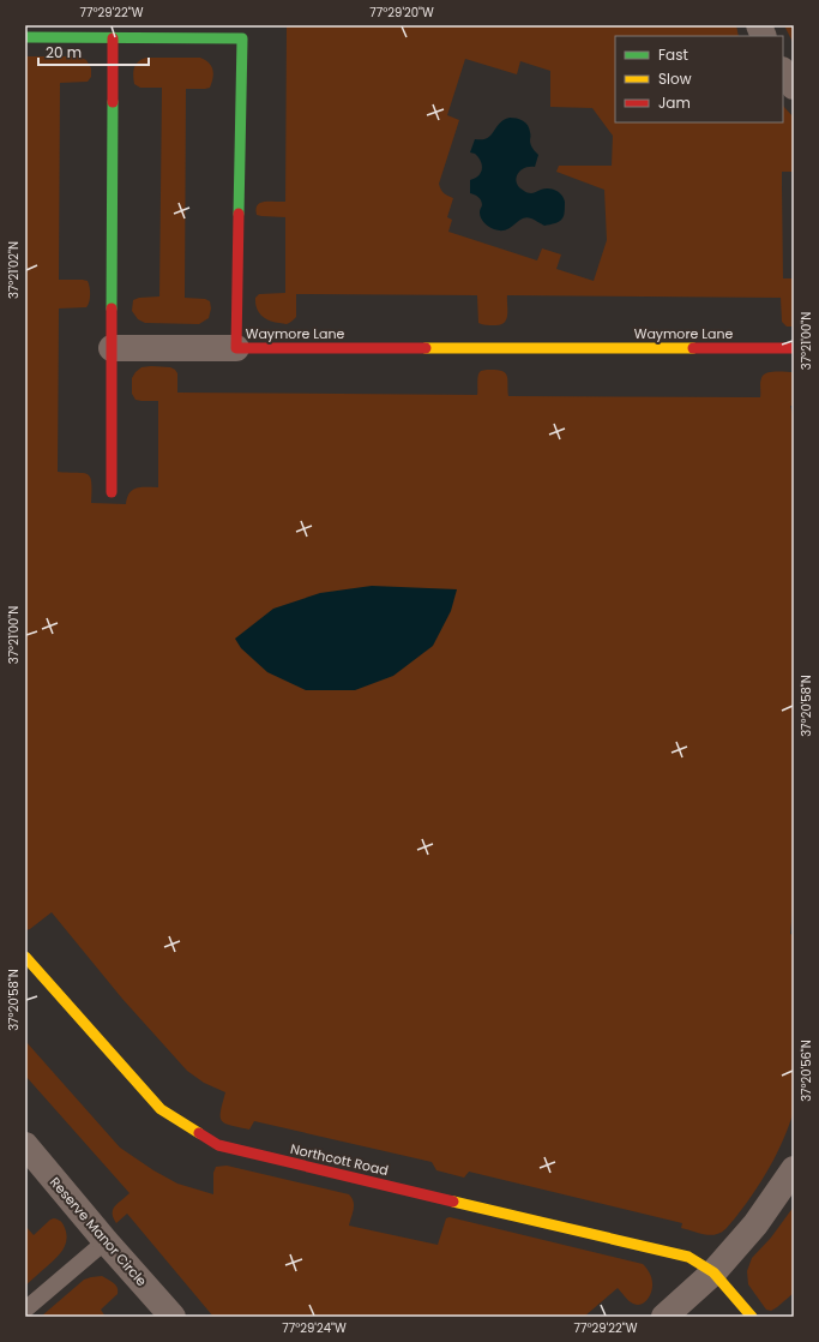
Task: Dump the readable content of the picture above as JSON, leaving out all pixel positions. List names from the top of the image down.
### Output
{
  "streets": {
    "street": ["Waymore Lane", "Northcott Road", "Reserve Manor Circle"]
  },
  "legend": ["Fast", "Slow", "Jam"],
  "scale_bar": "20 m",
  "coordinates": [
    "77°29'22\"W",
    "77°29'20\"W",
    "37°21'02\"N",
    "37°21'00\"N",
    "37°20'58\"N",
    "37°20'56\"N",
    "77°29'24\"W"
  ]
}
